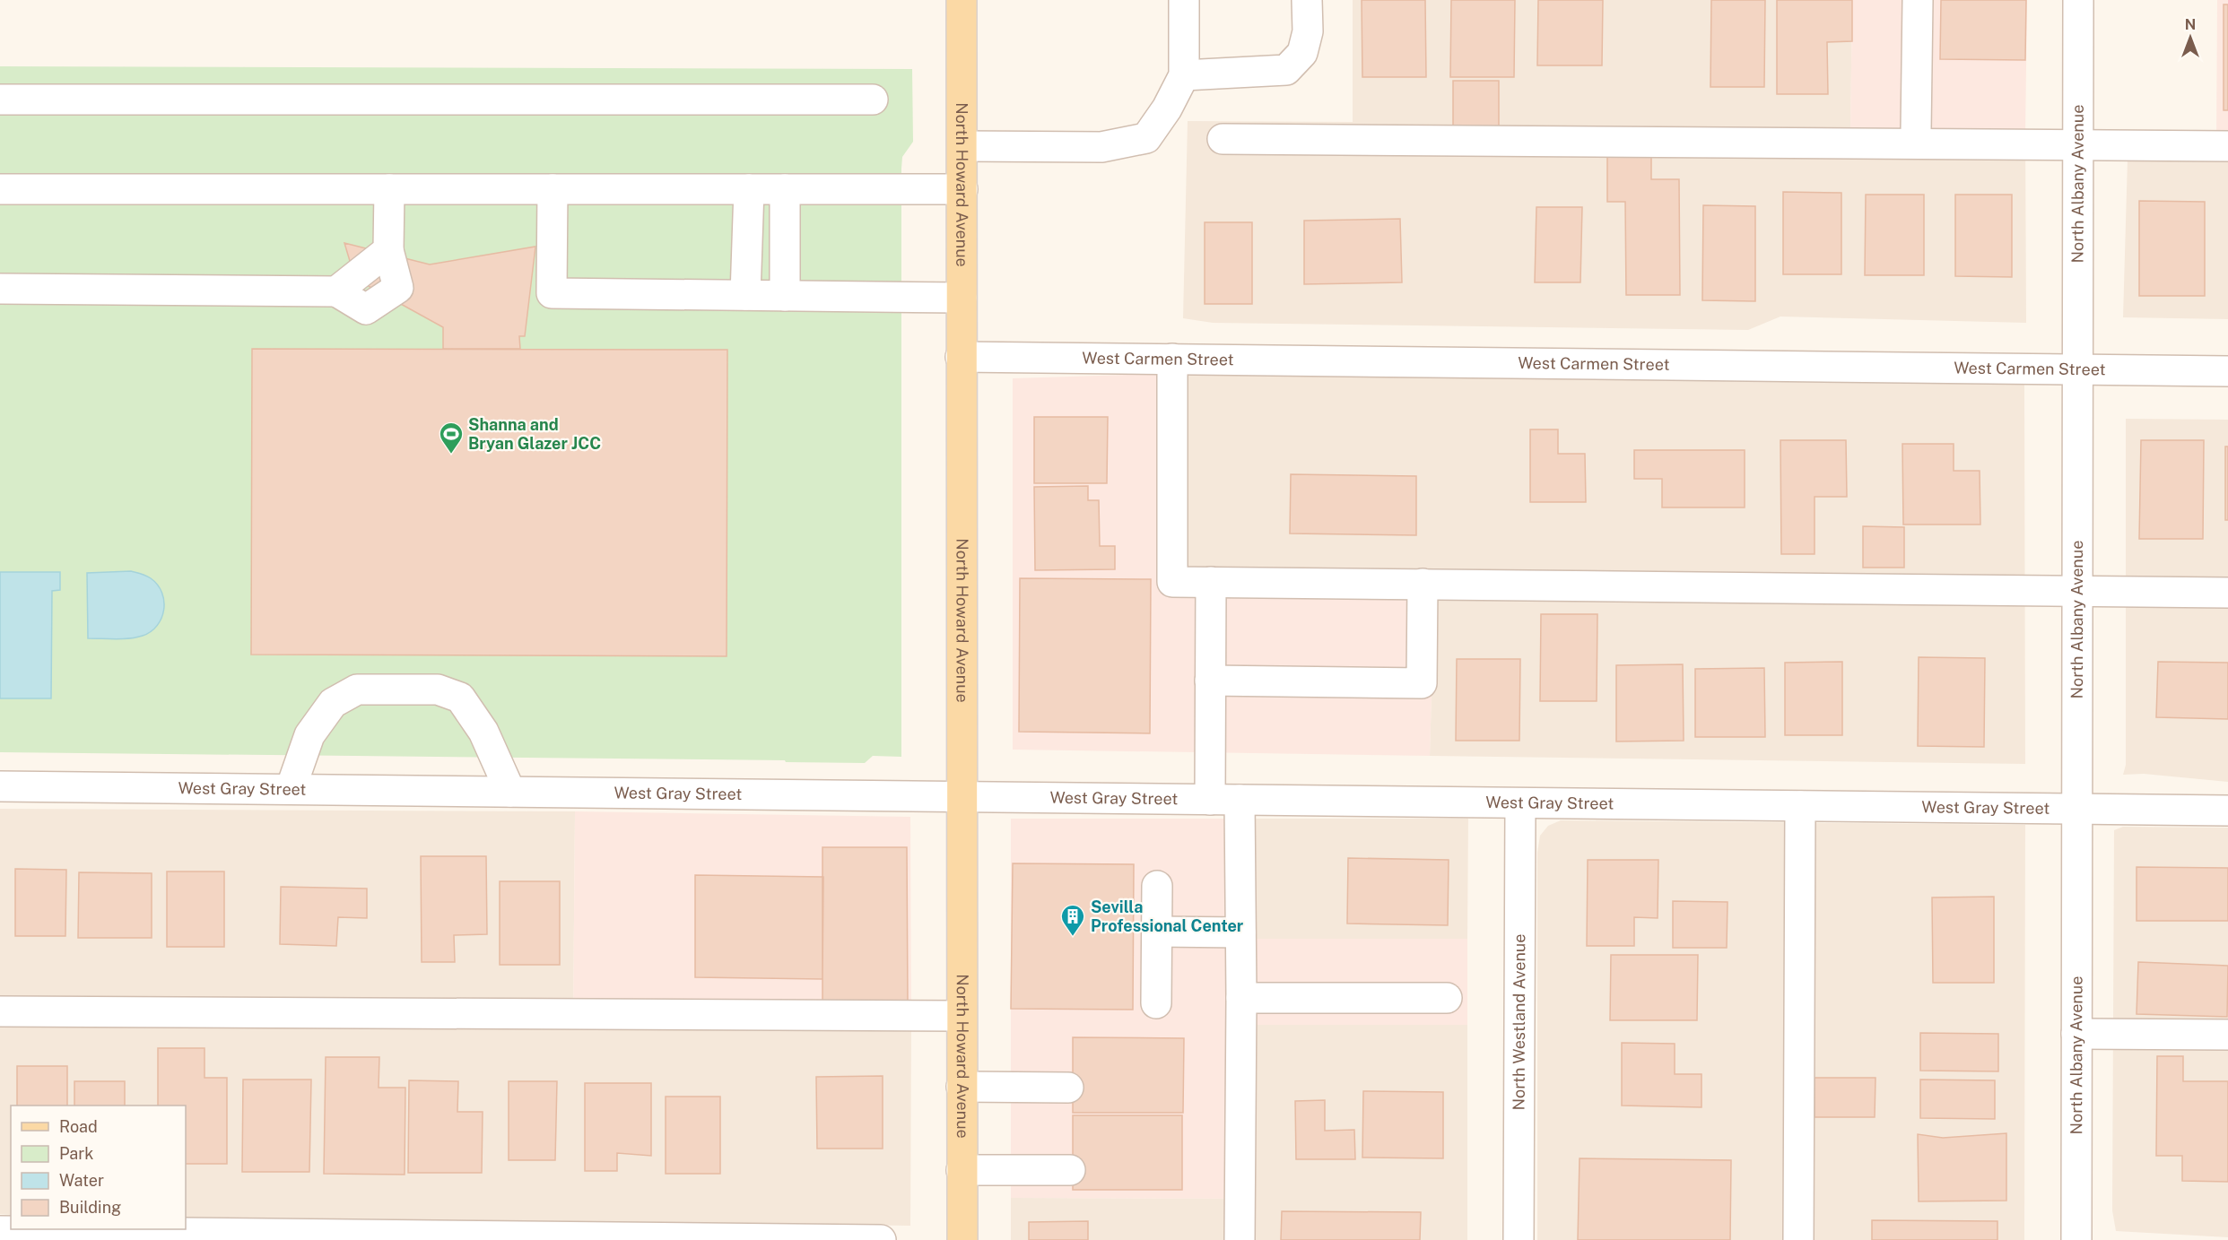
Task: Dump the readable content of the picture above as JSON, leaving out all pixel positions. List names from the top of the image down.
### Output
{
  "streets": {
    "main road": ["North Howard Avenue"],
    "street": [
      "North Albany Avenue",
      "West Carmen Street",
      "West Gray Street",
      "North Westland Avenue"
    ]
  },
  "crossings": [
    ["North Howard Avenue", "West Carmen Street"],
    ["North Howard Avenue", "West Gray Street"],
    ["North Albany Avenue", "West Carmen Street"],
    ["North Albany Avenue", "West Gray Street"],
    ["West Gray Street", "North Westland Avenue"]
  ],
  "places": {
    "sports": ["Shanna and Bryan Glazer JCC"],
    "building": ["Sevilla Professional Center"]
  },
  "legend": [
    "Road",
    "Park",
    "Water",
    "Building"
  ],
  "north": "top"
}
